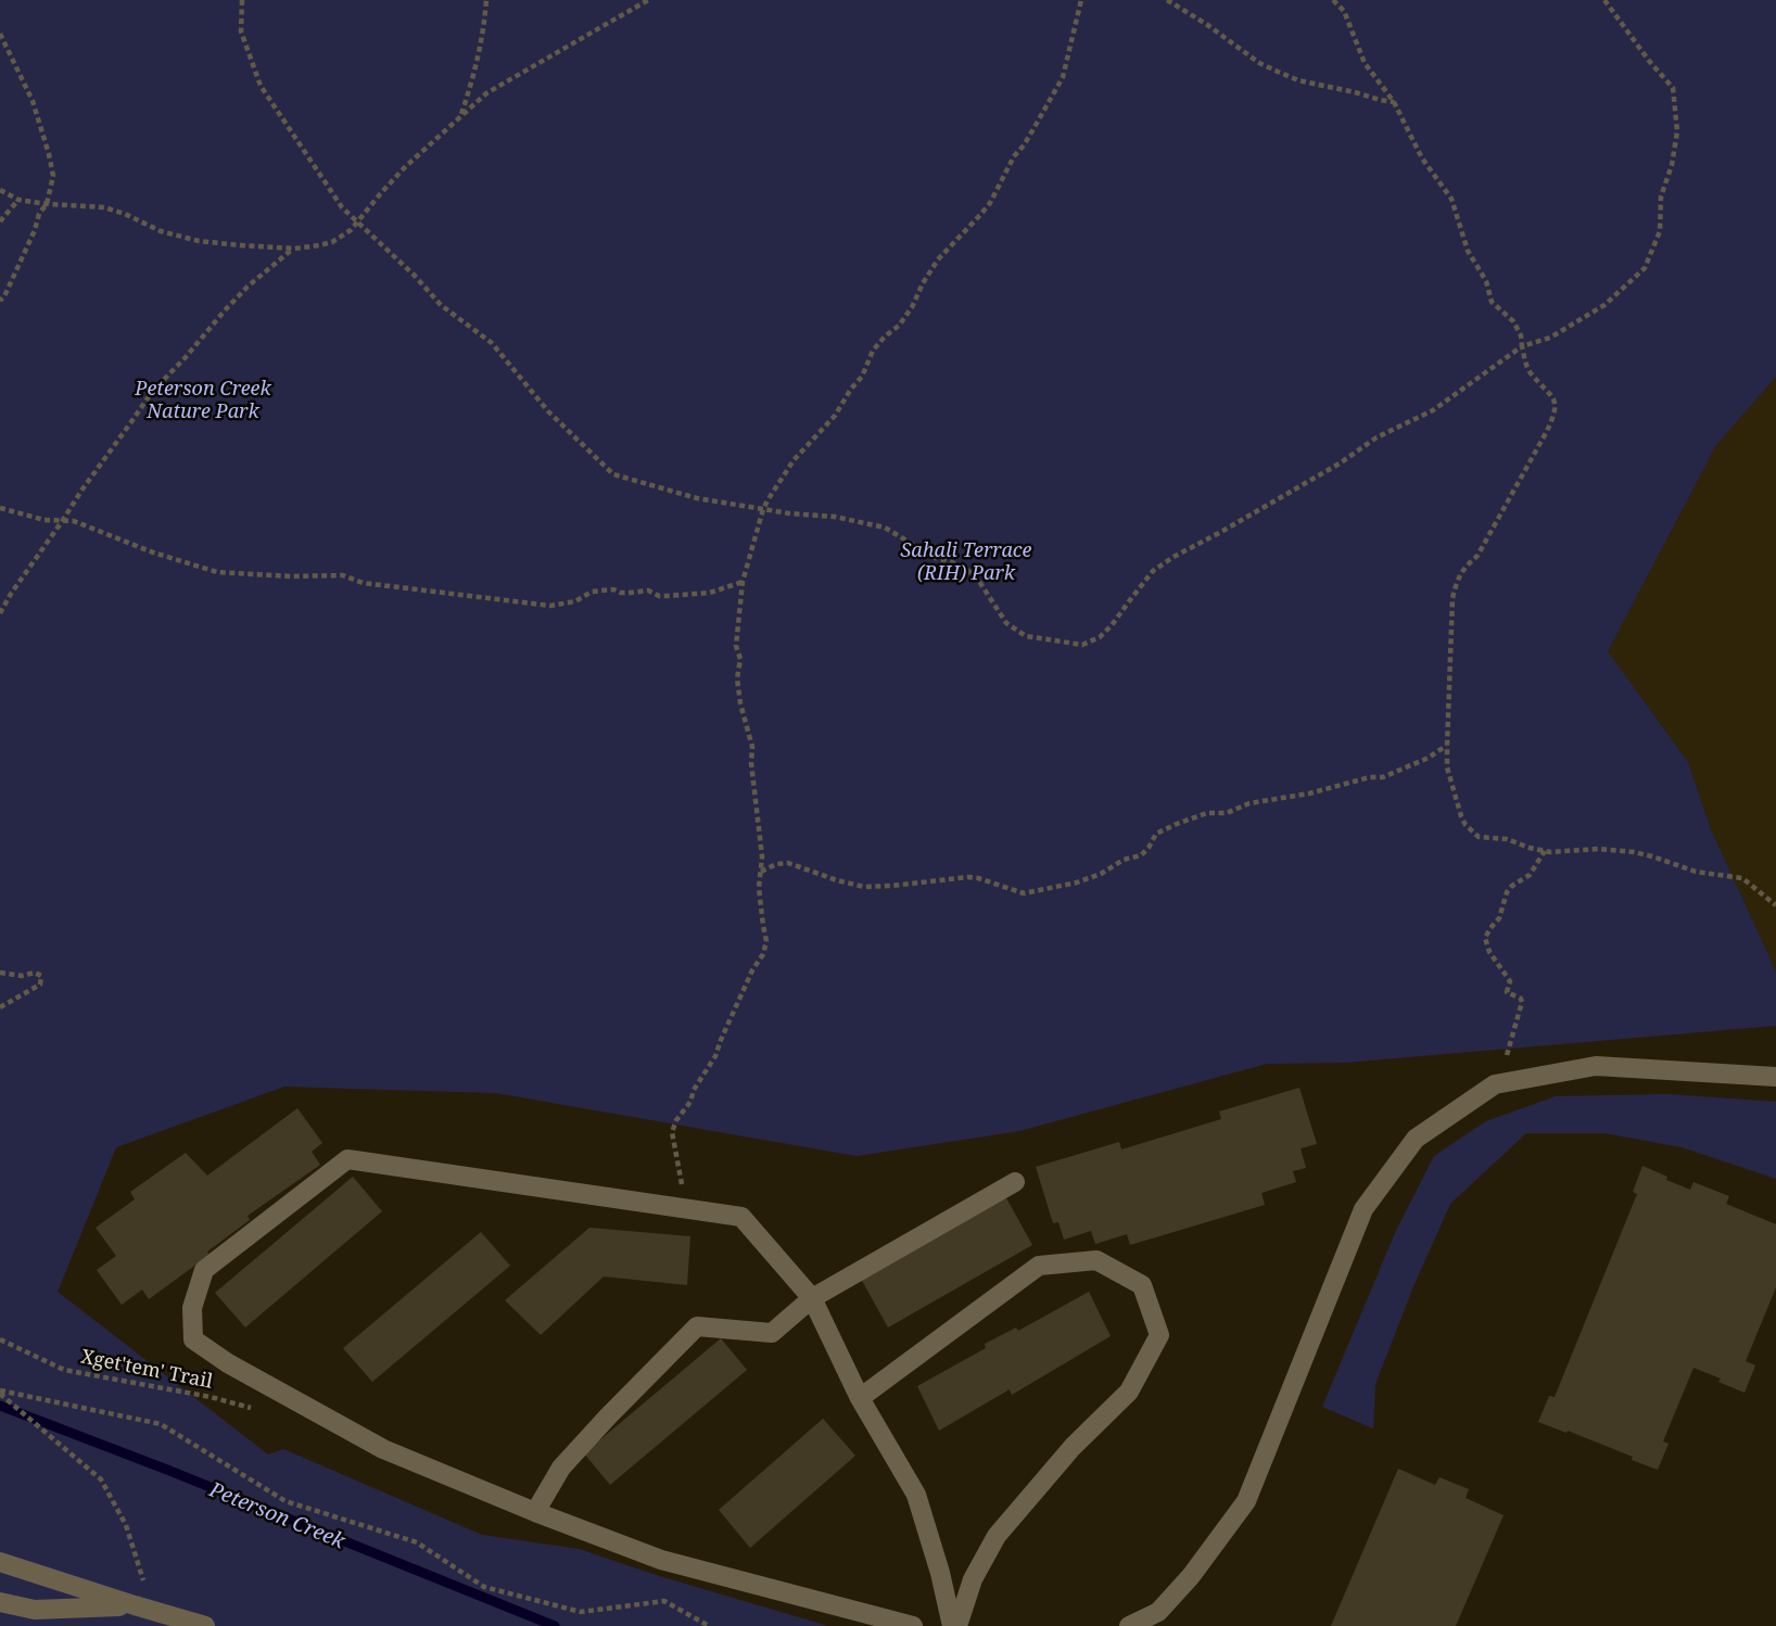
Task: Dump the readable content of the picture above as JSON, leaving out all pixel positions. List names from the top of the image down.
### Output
{
  "streets": {
    "path": ["Xget'tem' Trail"]
  },
  "water": ["Peterson Creek"],
  "parks": ["Peterson Creek Nature Park", "Sahali Terrace (RIH) Park"]
}
